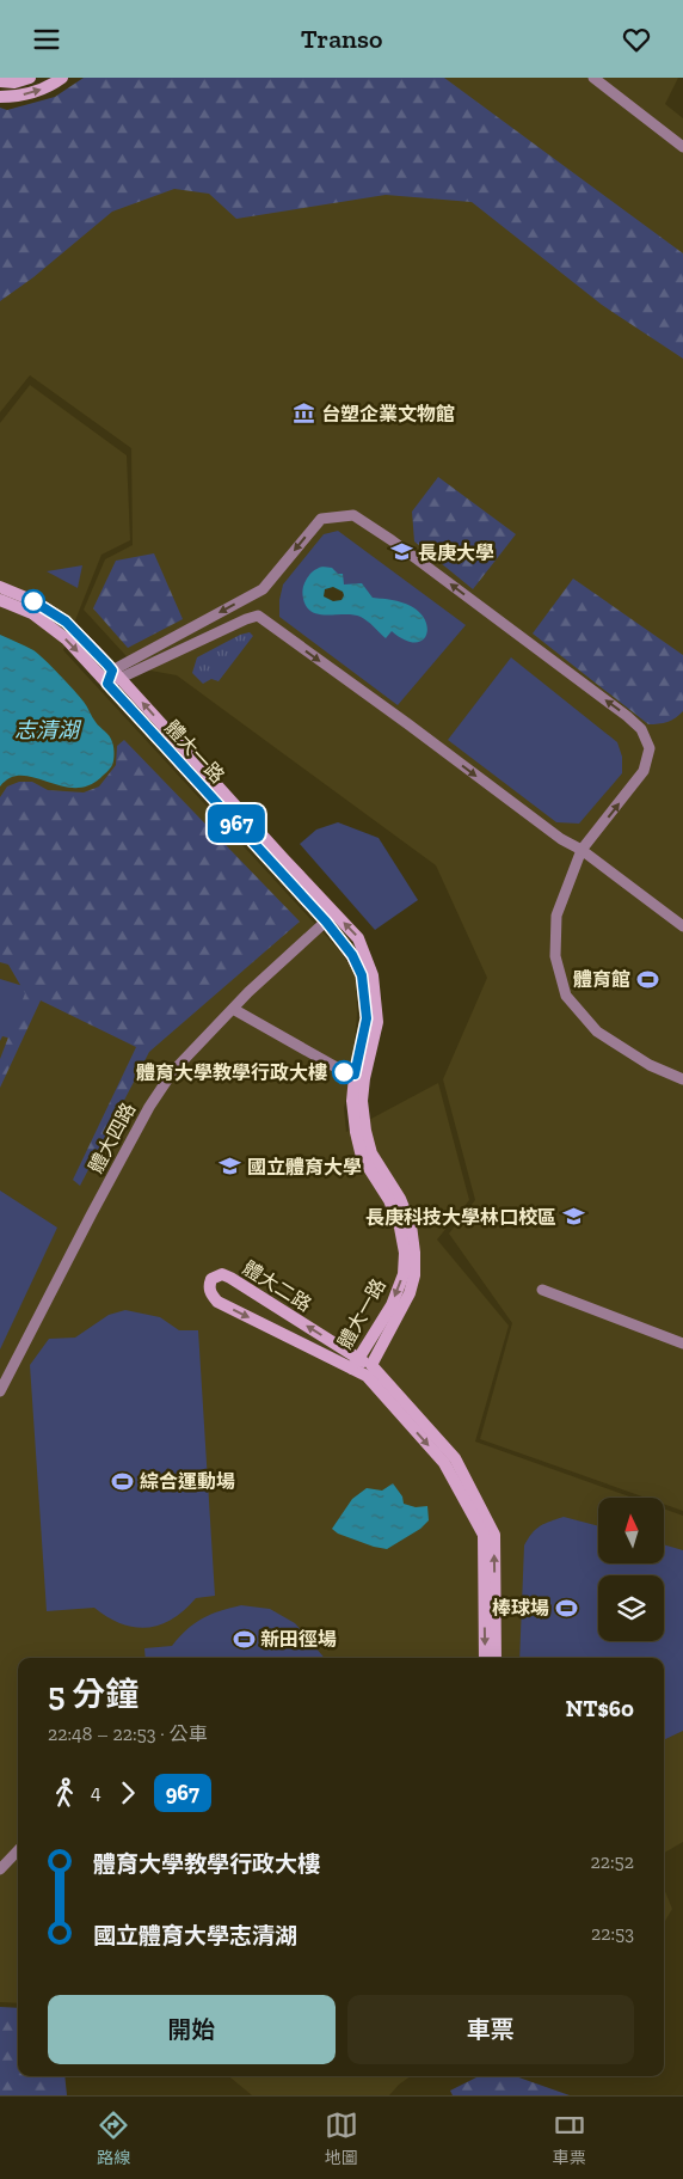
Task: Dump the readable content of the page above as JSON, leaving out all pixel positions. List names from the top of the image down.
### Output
{
  "streets": {
    "street": ["體大一路", "體大四路", "體大二路"]
  },
  "crossings": [
    ["體大一路", "體大四路"],
    ["體大一路", "體大二路"]
  ],
  "water": ["志清湖"],
  "places": {
    "museum": ["台塑企業文物館"],
    "school or university": ["長庚大學", "國立體育大學", "長庚科技大學林口校區"],
    "sports": [
      "體育館",
      "綜合運動場",
      "棒球場",
      "新田徑場"
    ],
    "other": ["體育大學教學行政大樓"]
  },
  "lines": ["bus line 967"],
  "north": "top",
  "page": {
    "header": "Transo",
    "on_map": "967",
    "heading": ["5 分鐘", "22:48 – 22:53 · 公車", "NT$60"],
    "legs": ["4", "967"],
    "list": [
      {
        "name": "體育大學教學行政大樓",
        "value": "22:52"
      },
      {
        "name": "國立體育大學志清湖",
        "value": "22:53"
      }
    ],
    "buttons": ["開始", "車票"],
    "tabs": ["路線", "地圖", "車票"]
  }
}
